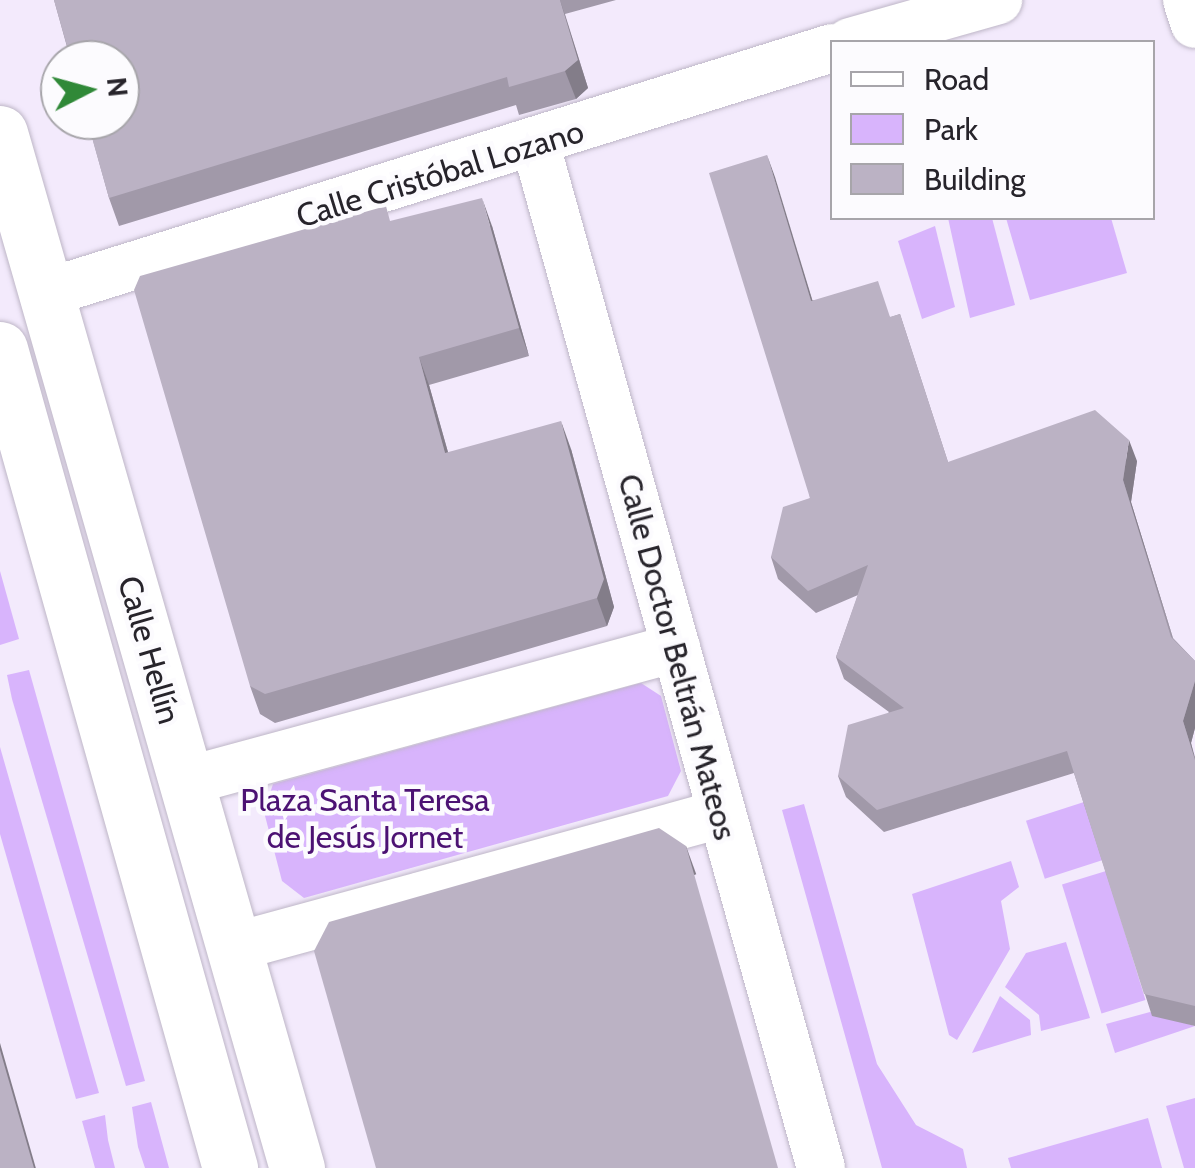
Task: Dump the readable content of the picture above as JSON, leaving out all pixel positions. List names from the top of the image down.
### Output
{
  "streets": {
    "main road": ["Calle Hellín"],
    "street": ["Calle Cristóbal Lozano", "Calle Doctor Beltrán Mateos"]
  },
  "crossings": [
    ["Calle Cristóbal Lozano", "Calle Hellín"],
    ["Calle Cristóbal Lozano", "Calle Doctor Beltrán Mateos"]
  ],
  "parks": ["Plaza Santa Teresa de Jesús Jornet"],
  "legend": ["Road", "Park", "Building"],
  "north": "right"
}
